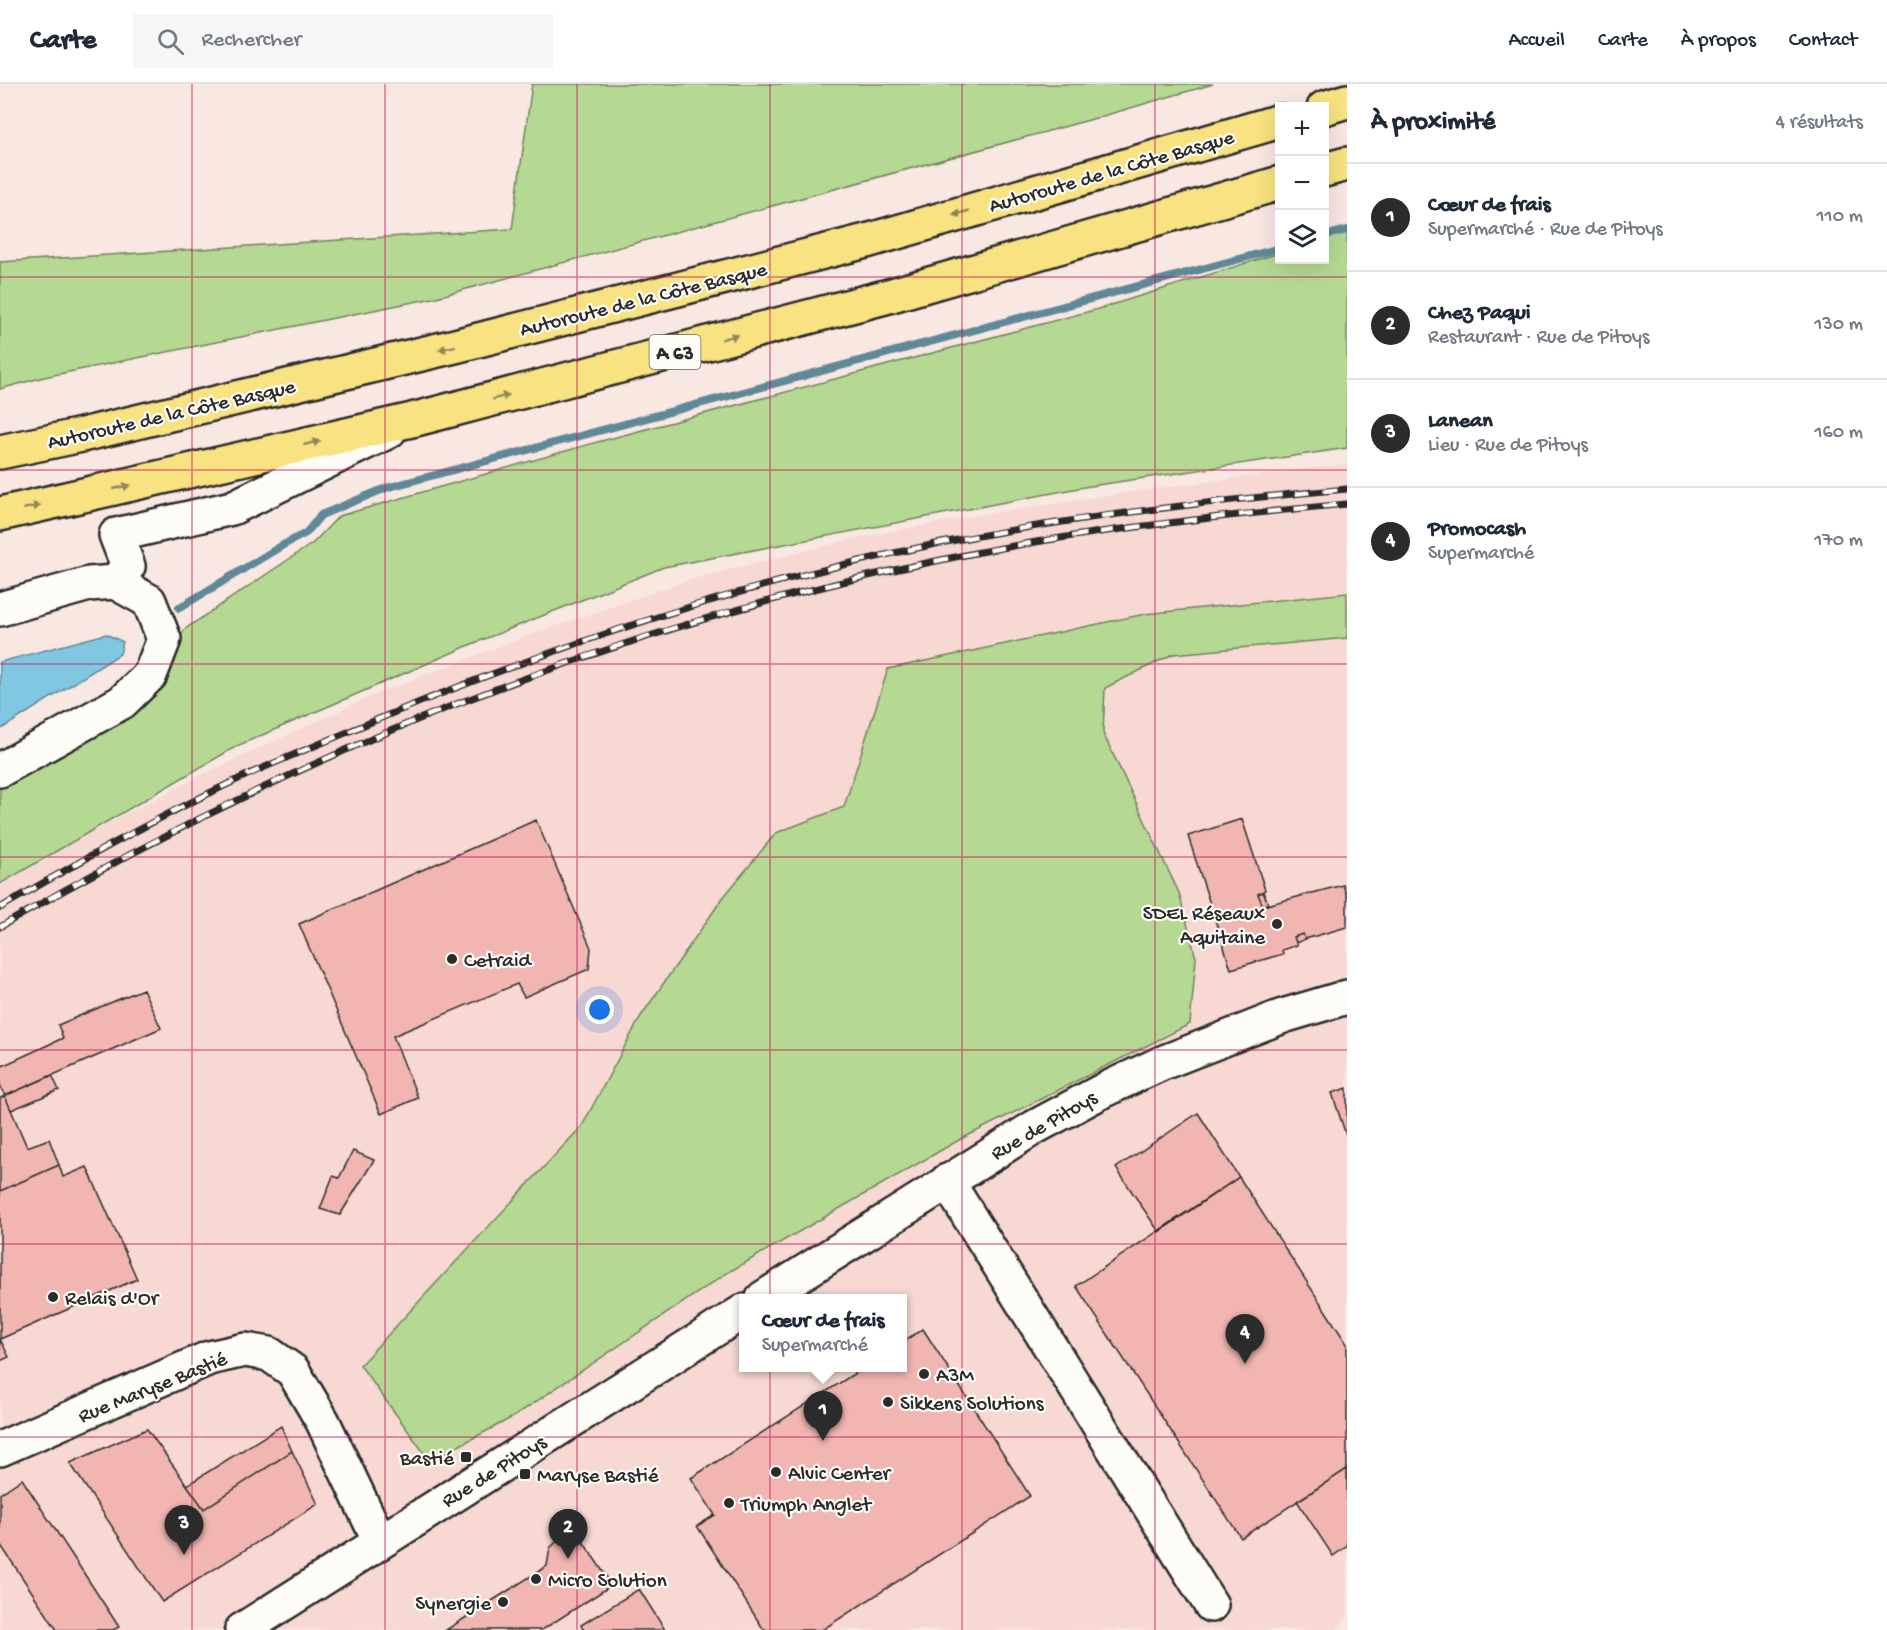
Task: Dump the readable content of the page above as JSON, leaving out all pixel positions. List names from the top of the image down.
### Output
{
  "streets": {
    "highway": ["Autoroute de la Côte Basque", "A 63"],
    "street": ["Rue de Pitoys", "Rue Maryse Bastié"]
  },
  "crossings": [
    ["Rue de Pitoys", "Rue Maryse Bastié"]
  ],
  "places": {
    "other": [
      "SDEL Réseaux Aquitaine",
      "Cetraid",
      "Relais d'Or",
      "A3M",
      "Sikkens Solutions",
      "Alvic Center",
      "Triumph Anglet",
      "Micro Solution",
      "Synergie"
    ],
    "transit": ["Bastié", "Maryse Bastié"]
  },
  "page": {
    "header": "Carte",
    "search": "Rechercher",
    "nav": [
      "Accueil",
      "Carte",
      "À propos",
      "Contact"
    ],
    "heading": ["À proximité", "4 résultats"],
    "map_buttons": ["+", "−"],
    "list": [
      {
        "mark": "1",
        "name": "Cœur de frais",
        "note": "Supermarché · Rue de Pitoys",
        "value": "110 m"
      },
      {
        "mark": "2",
        "name": "Chez Paqui",
        "note": "Restaurant · Rue de Pitoys",
        "value": "130 m"
      },
      {
        "mark": "3",
        "name": "Lanean",
        "note": "Lieu · Rue de Pitoys",
        "value": "160 m"
      },
      {
        "mark": "4",
        "name": "Promocash",
        "note": "Supermarché",
        "value": "170 m"
      }
    ],
    "popup": ["Cœur de frais", "Supermarché"],
    "pins": [
      "4",
      "1",
      "3",
      "2"
    ]
  }
}
